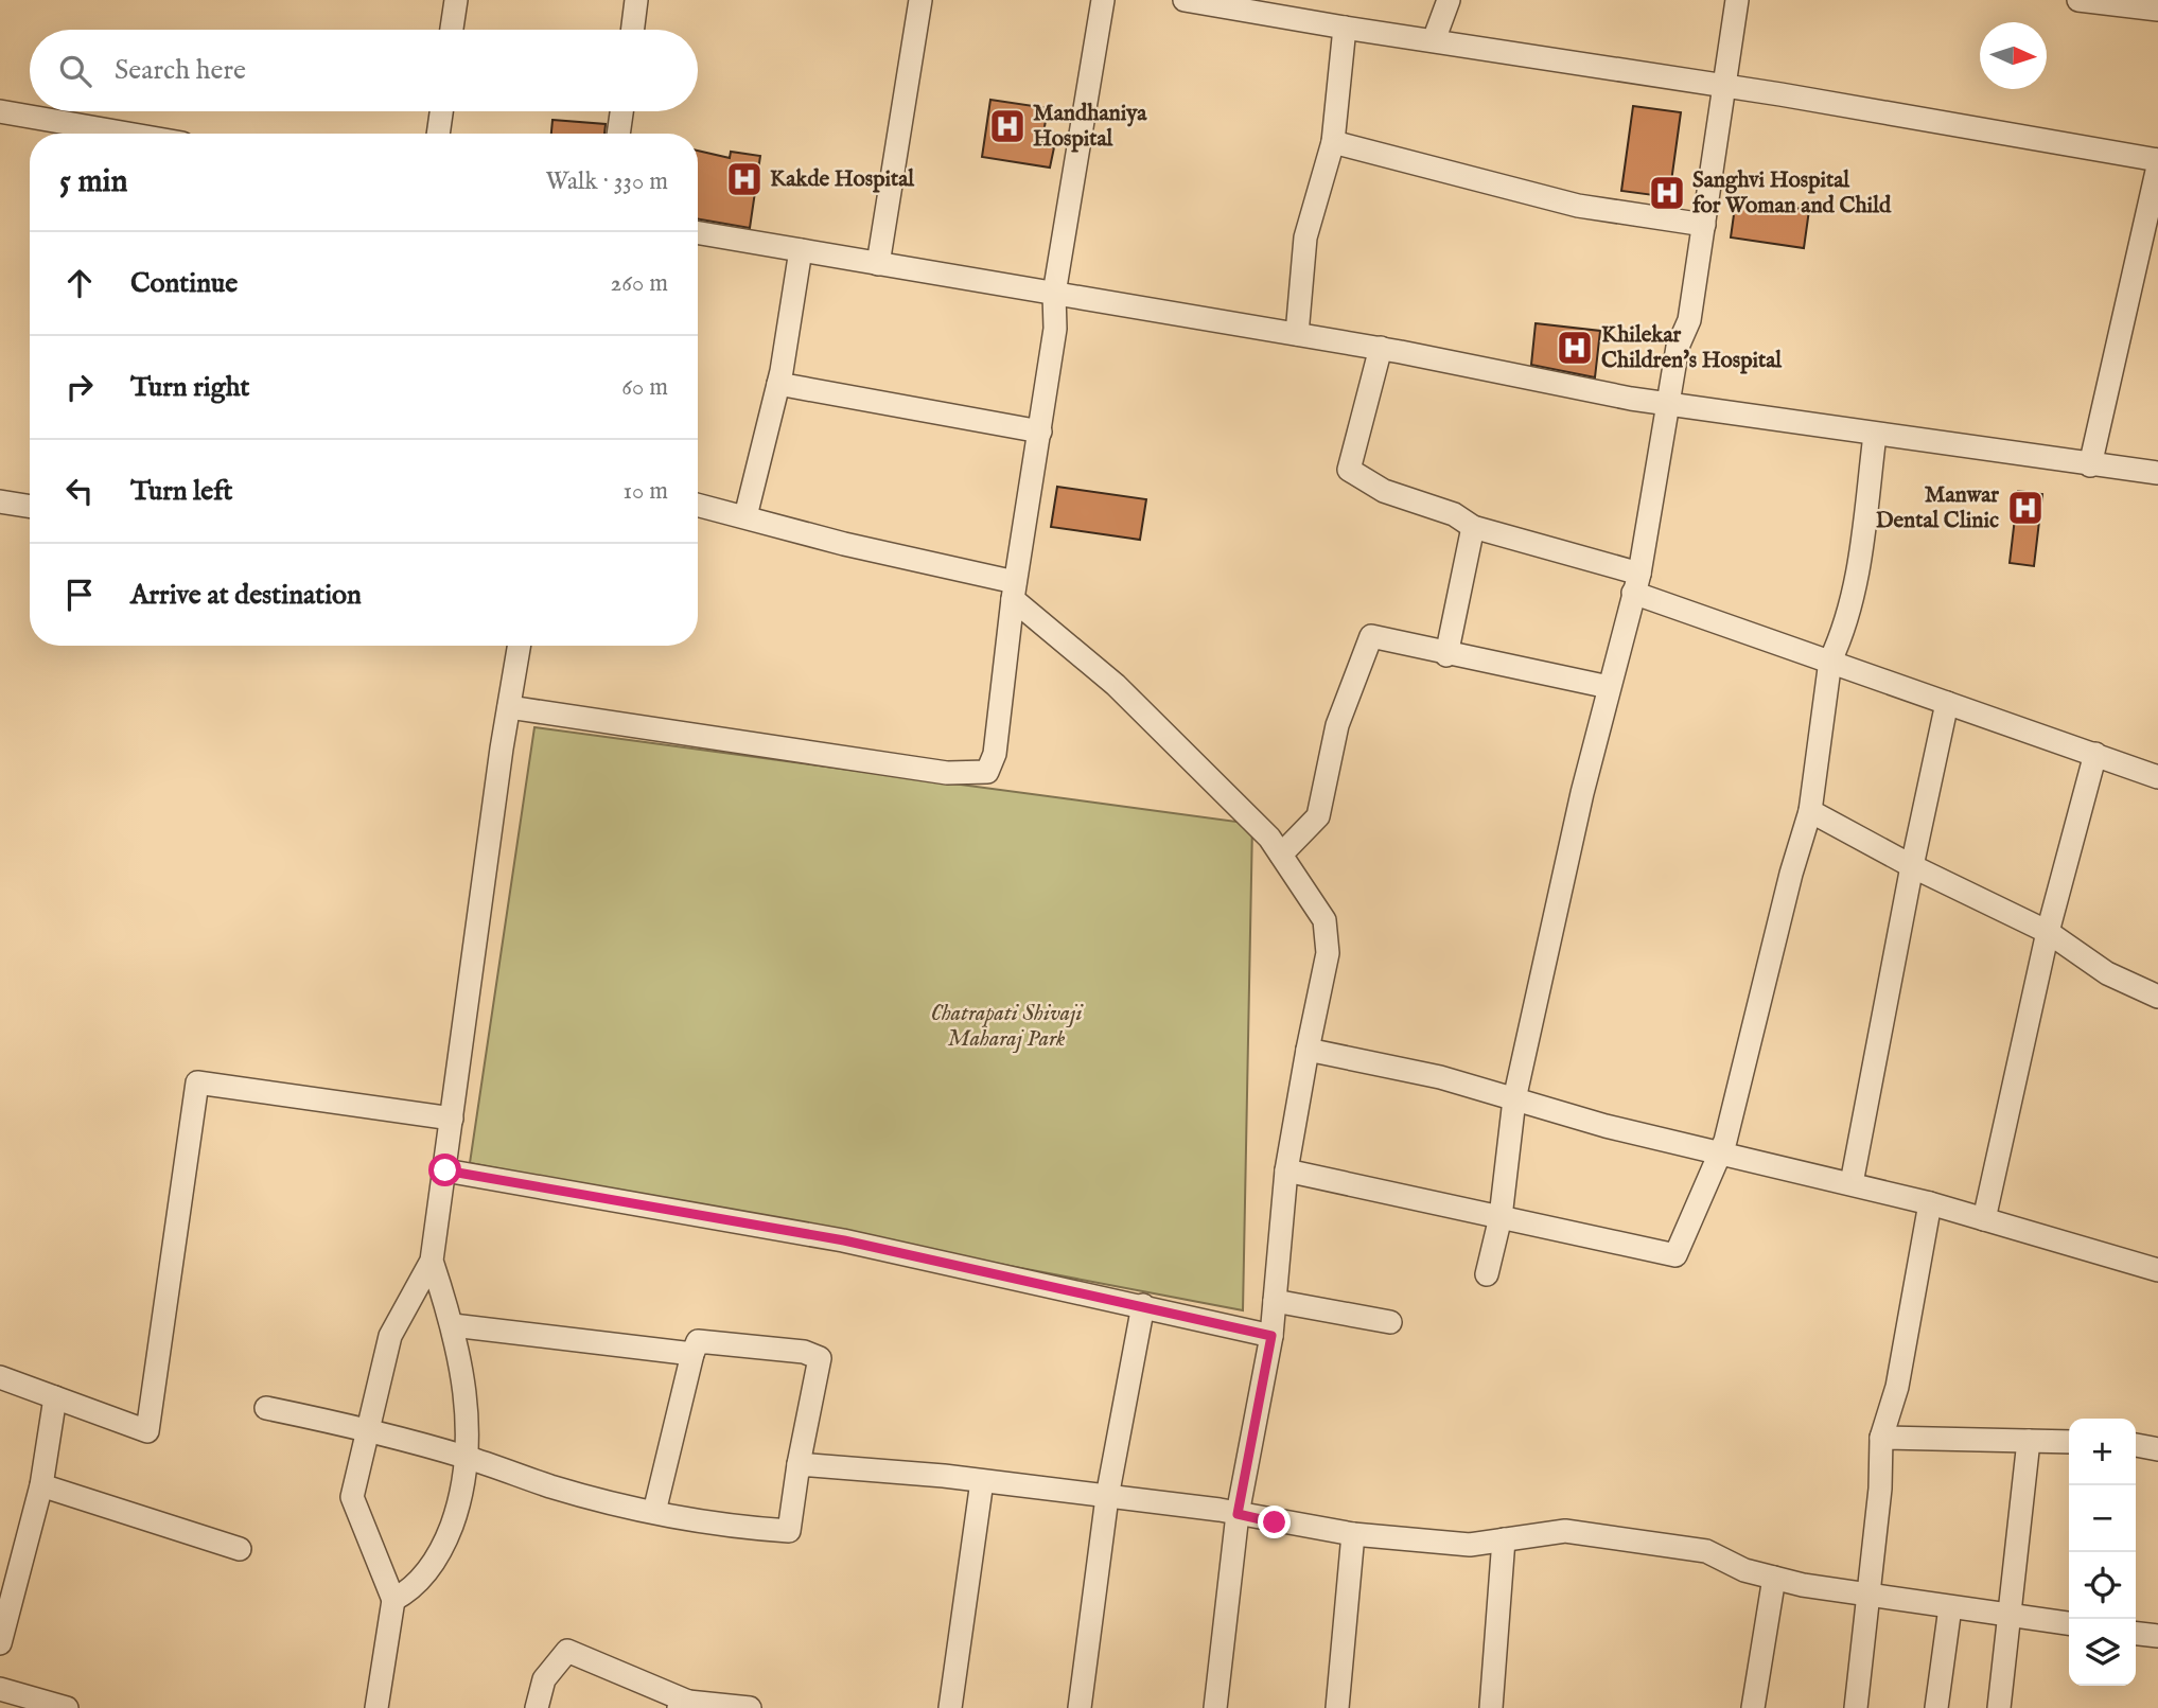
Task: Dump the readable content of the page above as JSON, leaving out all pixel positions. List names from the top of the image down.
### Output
{
  "parks": ["Chatrapati Shivaji Maharaj Park"],
  "places": {
    "hospital": [
      "Mandhaniya Hospital",
      "Kakde Hospital",
      "Sanghvi Hospital for Woman and Child",
      "Khilekar Children's Hospital",
      "Manwar Dental Clinic"
    ]
  },
  "north": "right",
  "page": {
    "search": "Search here",
    "heading": ["5 min", "Walk · 330 m"],
    "list": [
      ["Continue", "260 m"],
      ["Turn right", "60 m"],
      ["Turn left", "10 m"],
      "Arrive at destination"
    ],
    "map_buttons": ["+", "−"]
  }
}
